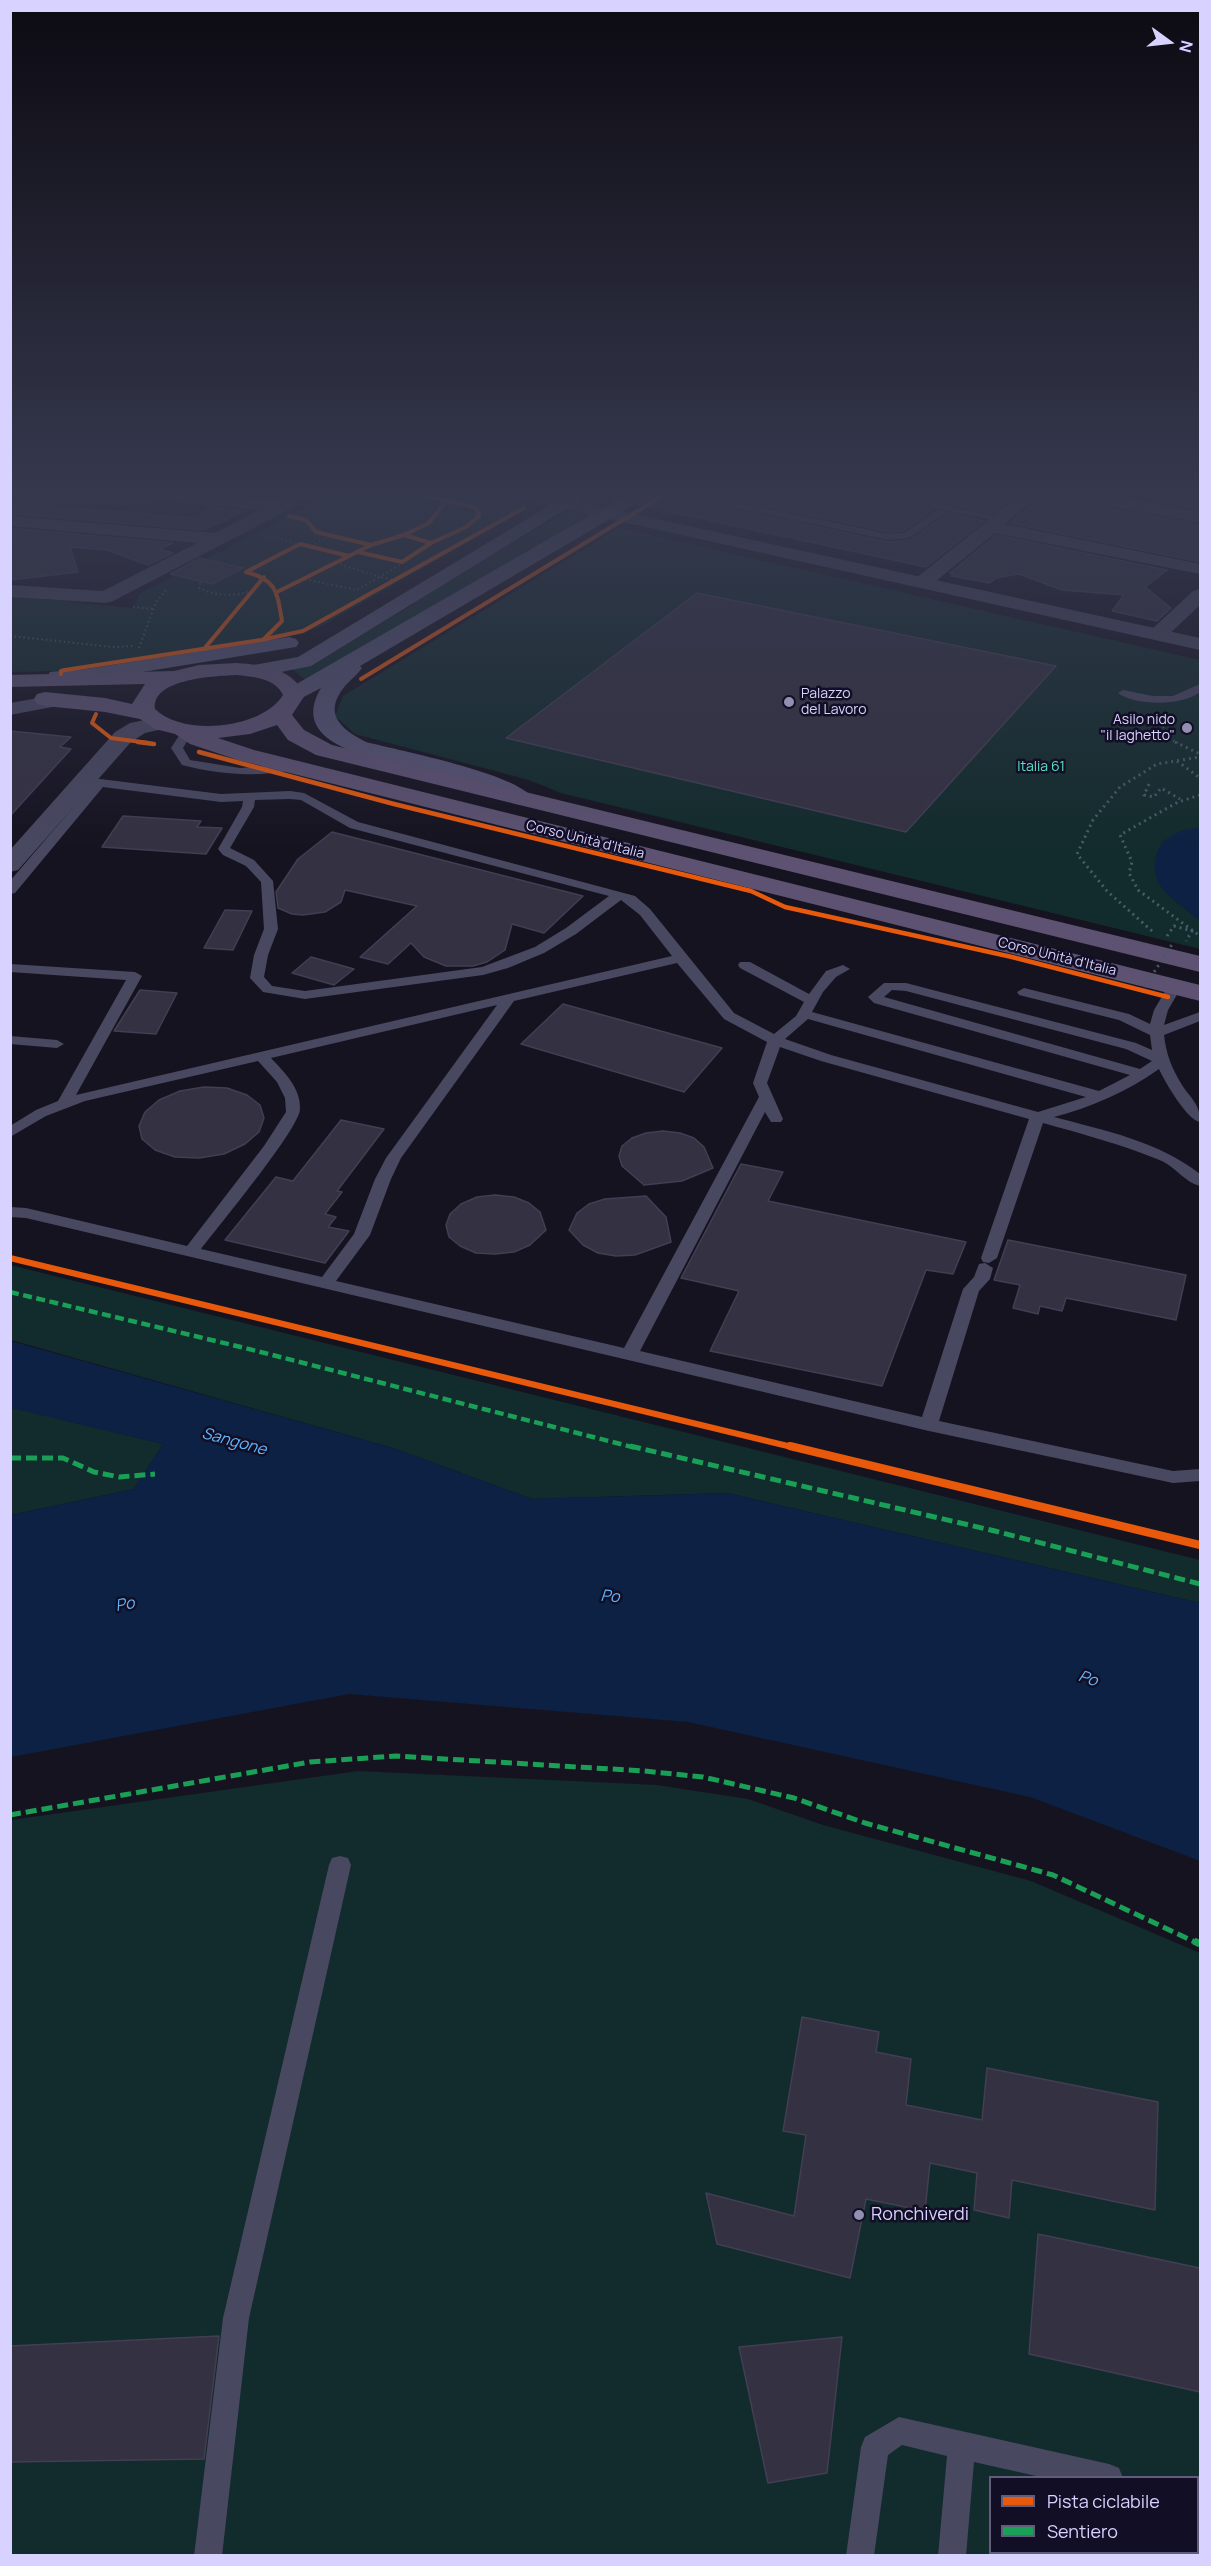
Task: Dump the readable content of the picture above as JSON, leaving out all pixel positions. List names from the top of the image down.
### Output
{
  "streets": {
    "main road": ["Corso Unità d'Italia"]
  },
  "water": ["Sangone", "Po"],
  "parks": ["Italia 61"],
  "places": ["Palazzo del Lavoro", "Asilo nido \"il laghetto\"", "Ronchiverdi"],
  "legend": ["Pista ciclabile", "Sentiero"],
  "north": "right"
}
